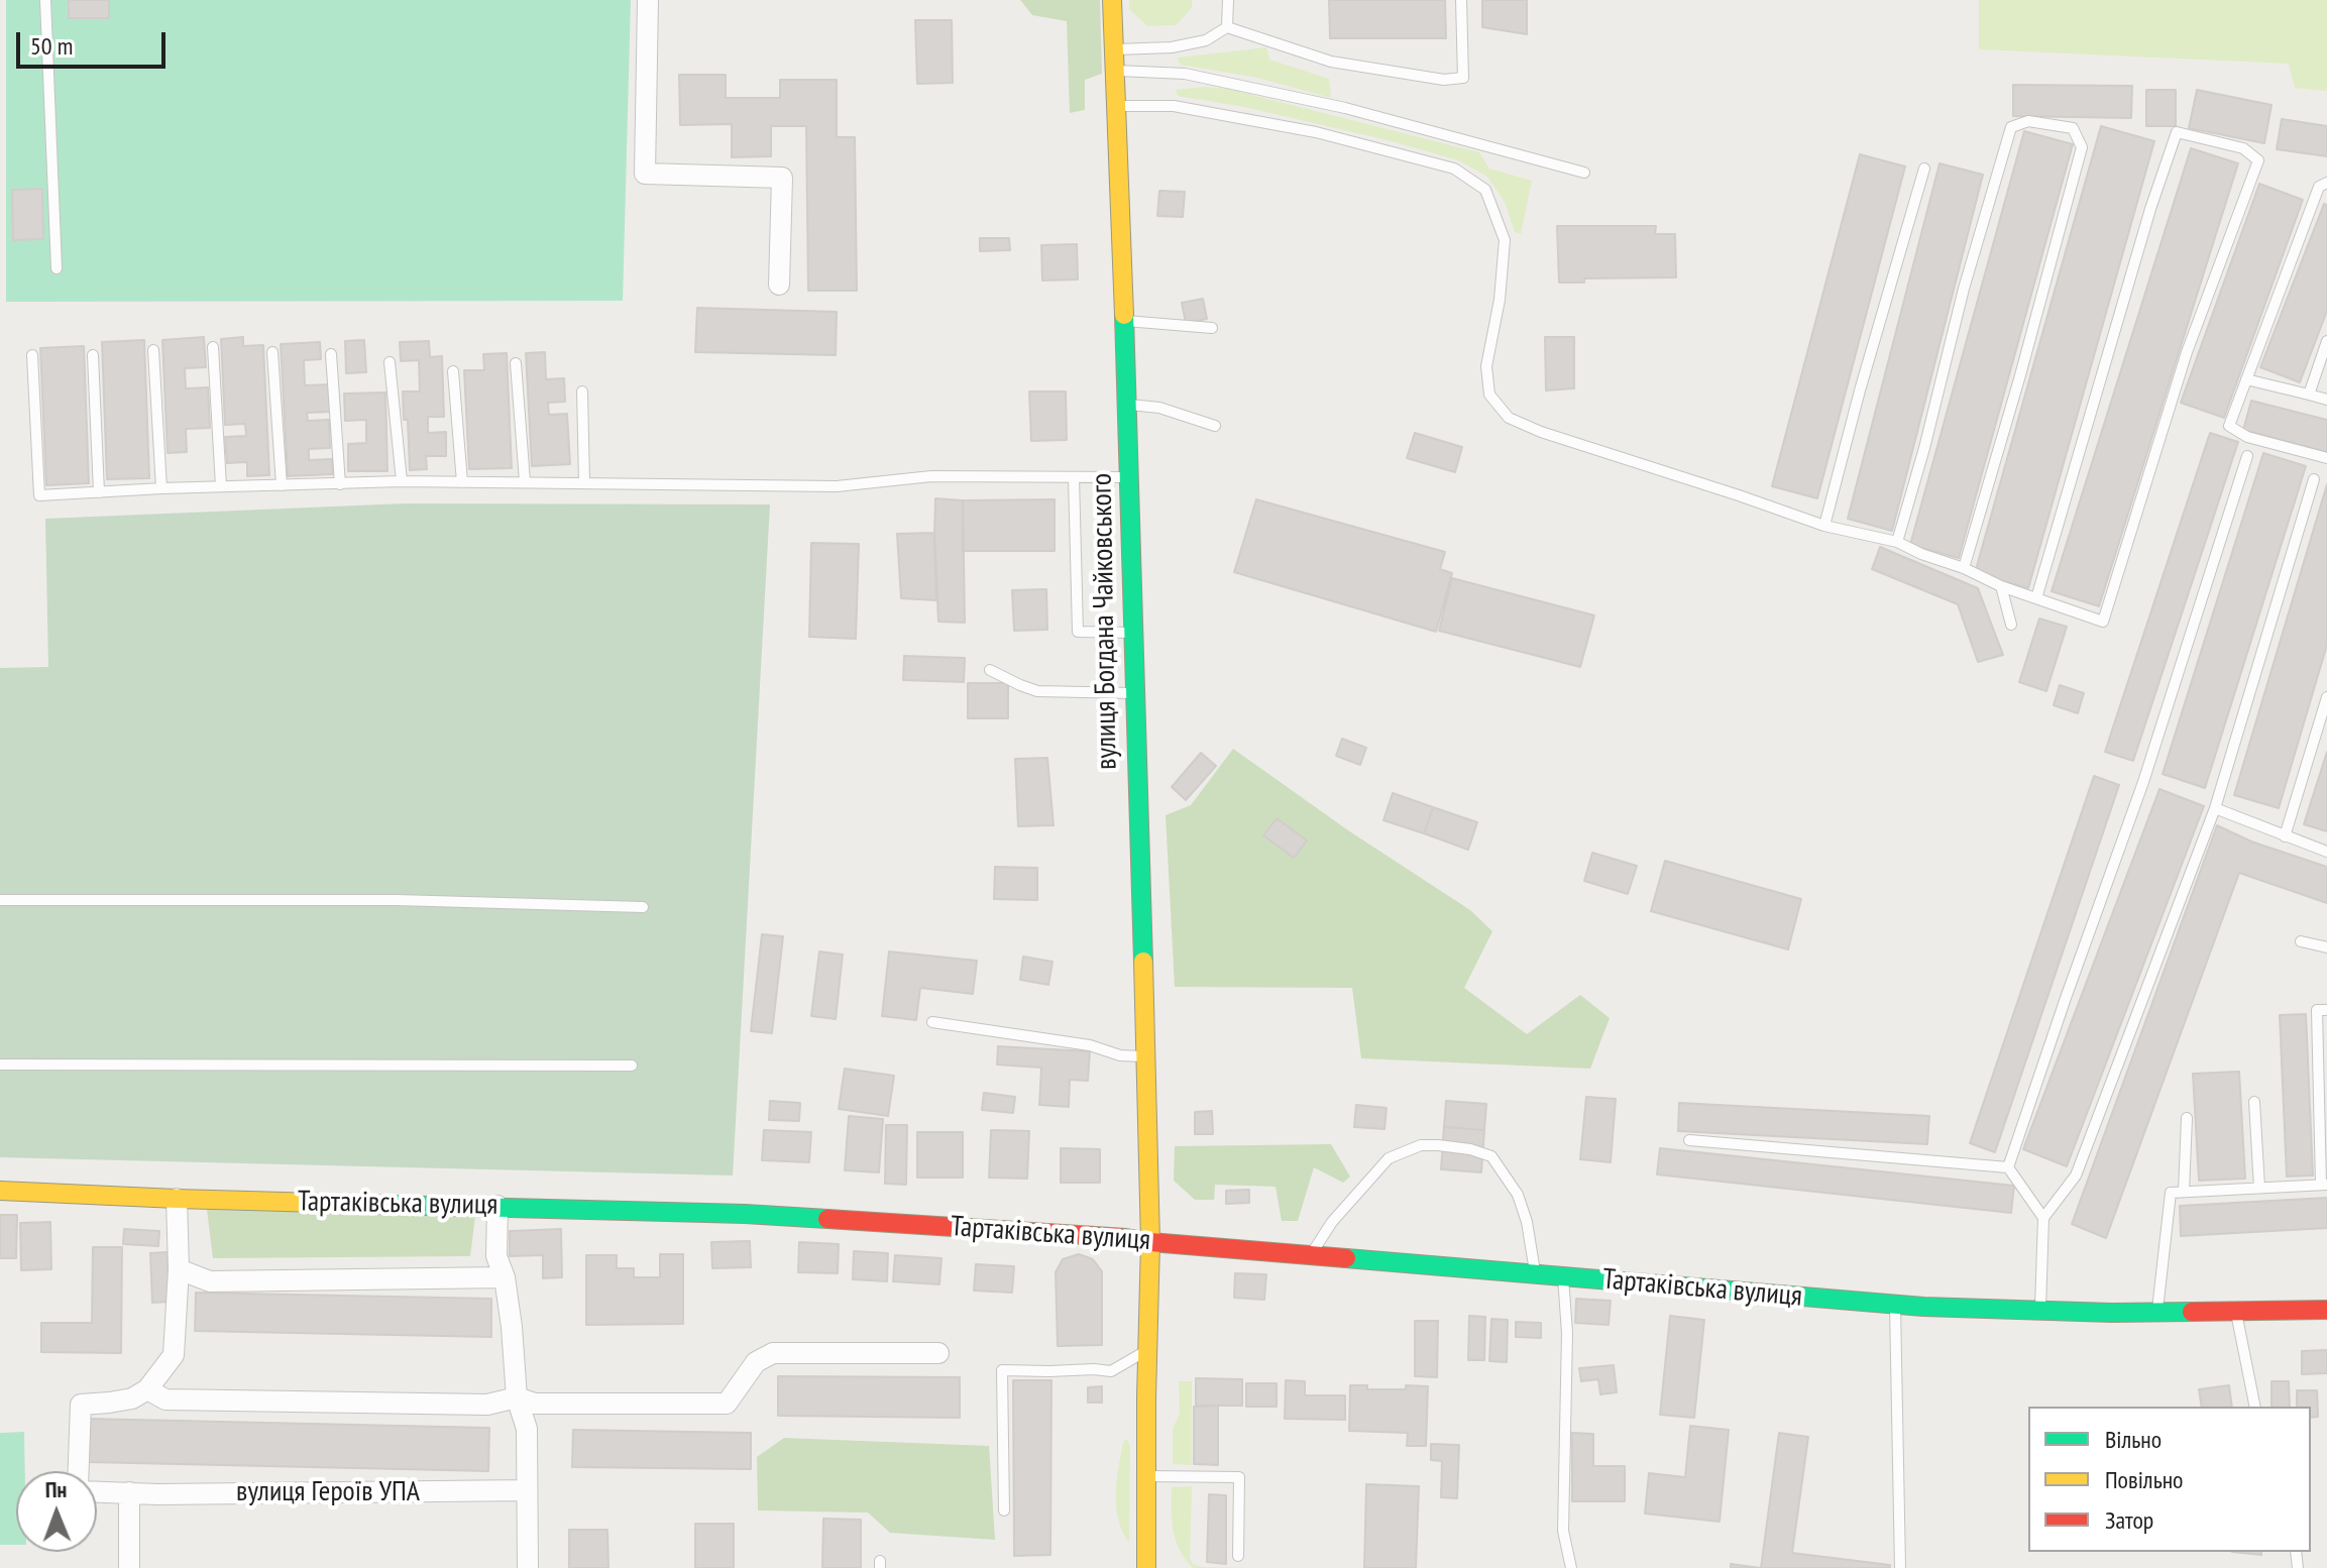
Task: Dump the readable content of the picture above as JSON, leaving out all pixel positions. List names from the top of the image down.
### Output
{
  "streets": {
    "street": ["вулиця Богдана Чайковського", "Тартаківська вулиця", "вулиця Героїв УПА"]
  },
  "crossings": [
    ["вулиця Богдана Чайковського", "Тартаківська вулиця"]
  ],
  "legend": ["Вільно", "Повільно", "Затор"],
  "scale_bar": "50 m",
  "north": "top"
}
